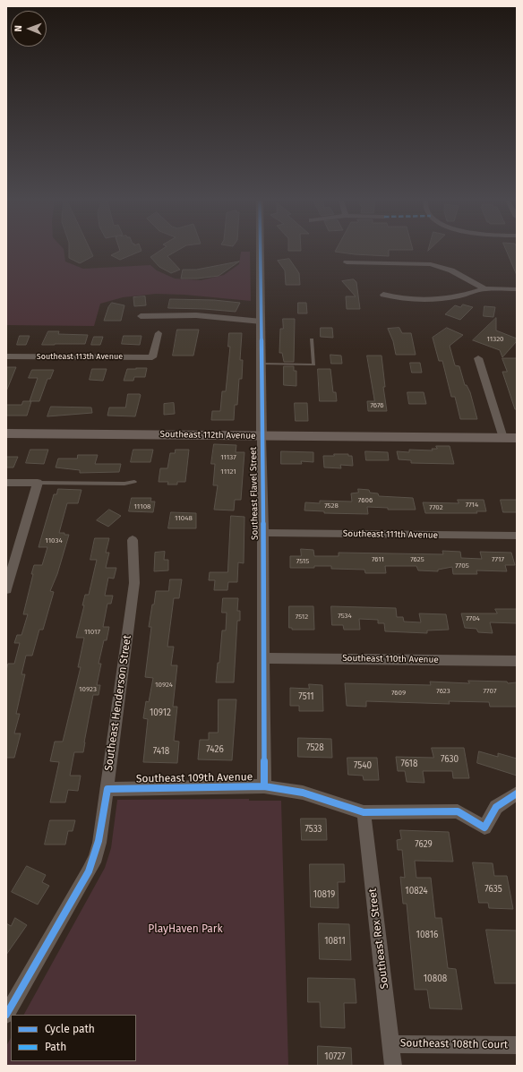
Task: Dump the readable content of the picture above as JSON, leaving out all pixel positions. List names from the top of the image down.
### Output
{
  "streets": {
    "main road": ["Southeast 112th Avenue"],
    "street": [
      "Southeast 113th Avenue",
      "Southeast Flavel Street",
      "Southeast 111th Avenue",
      "Southeast 110th Avenue",
      "Southeast Henderson Street",
      "Southeast 109th Avenue",
      "Southeast Rex Street",
      "Southeast 108th Court"
    ]
  },
  "crossings": [
    ["Southeast 112th Avenue", "Southeast Flavel Street"],
    ["Southeast Flavel Street", "Southeast 111th Avenue"],
    ["Southeast Flavel Street", "Southeast 110th Avenue"],
    ["Southeast Flavel Street", "Southeast 109th Avenue"],
    ["Southeast Henderson Street", "Southeast 109th Avenue"],
    ["Southeast 109th Avenue", "Southeast Rex Street"],
    ["Southeast Rex Street", "Southeast 108th Court"]
  ],
  "parks": ["PlayHaven Park"],
  "house_numbers": [
    "11320",
    "7676",
    "11137",
    "11121",
    "7606",
    "7714",
    "7528",
    "11108",
    "7702",
    "11048",
    "11034",
    "7611",
    "7625",
    "7717",
    "7515",
    "7705",
    "7534",
    "7512",
    "7704",
    "11017",
    "10924",
    "10923",
    "7623",
    "7707",
    "7609",
    "7511",
    "10912",
    "7528",
    "7426",
    "7418",
    "7630",
    "7618",
    "7540",
    "7533",
    "7629",
    "7635",
    "10824",
    "10819",
    "10816",
    "10811",
    "10808",
    "10727"
  ],
  "legend": ["Cycle path", "Path"],
  "north": "left"
}
